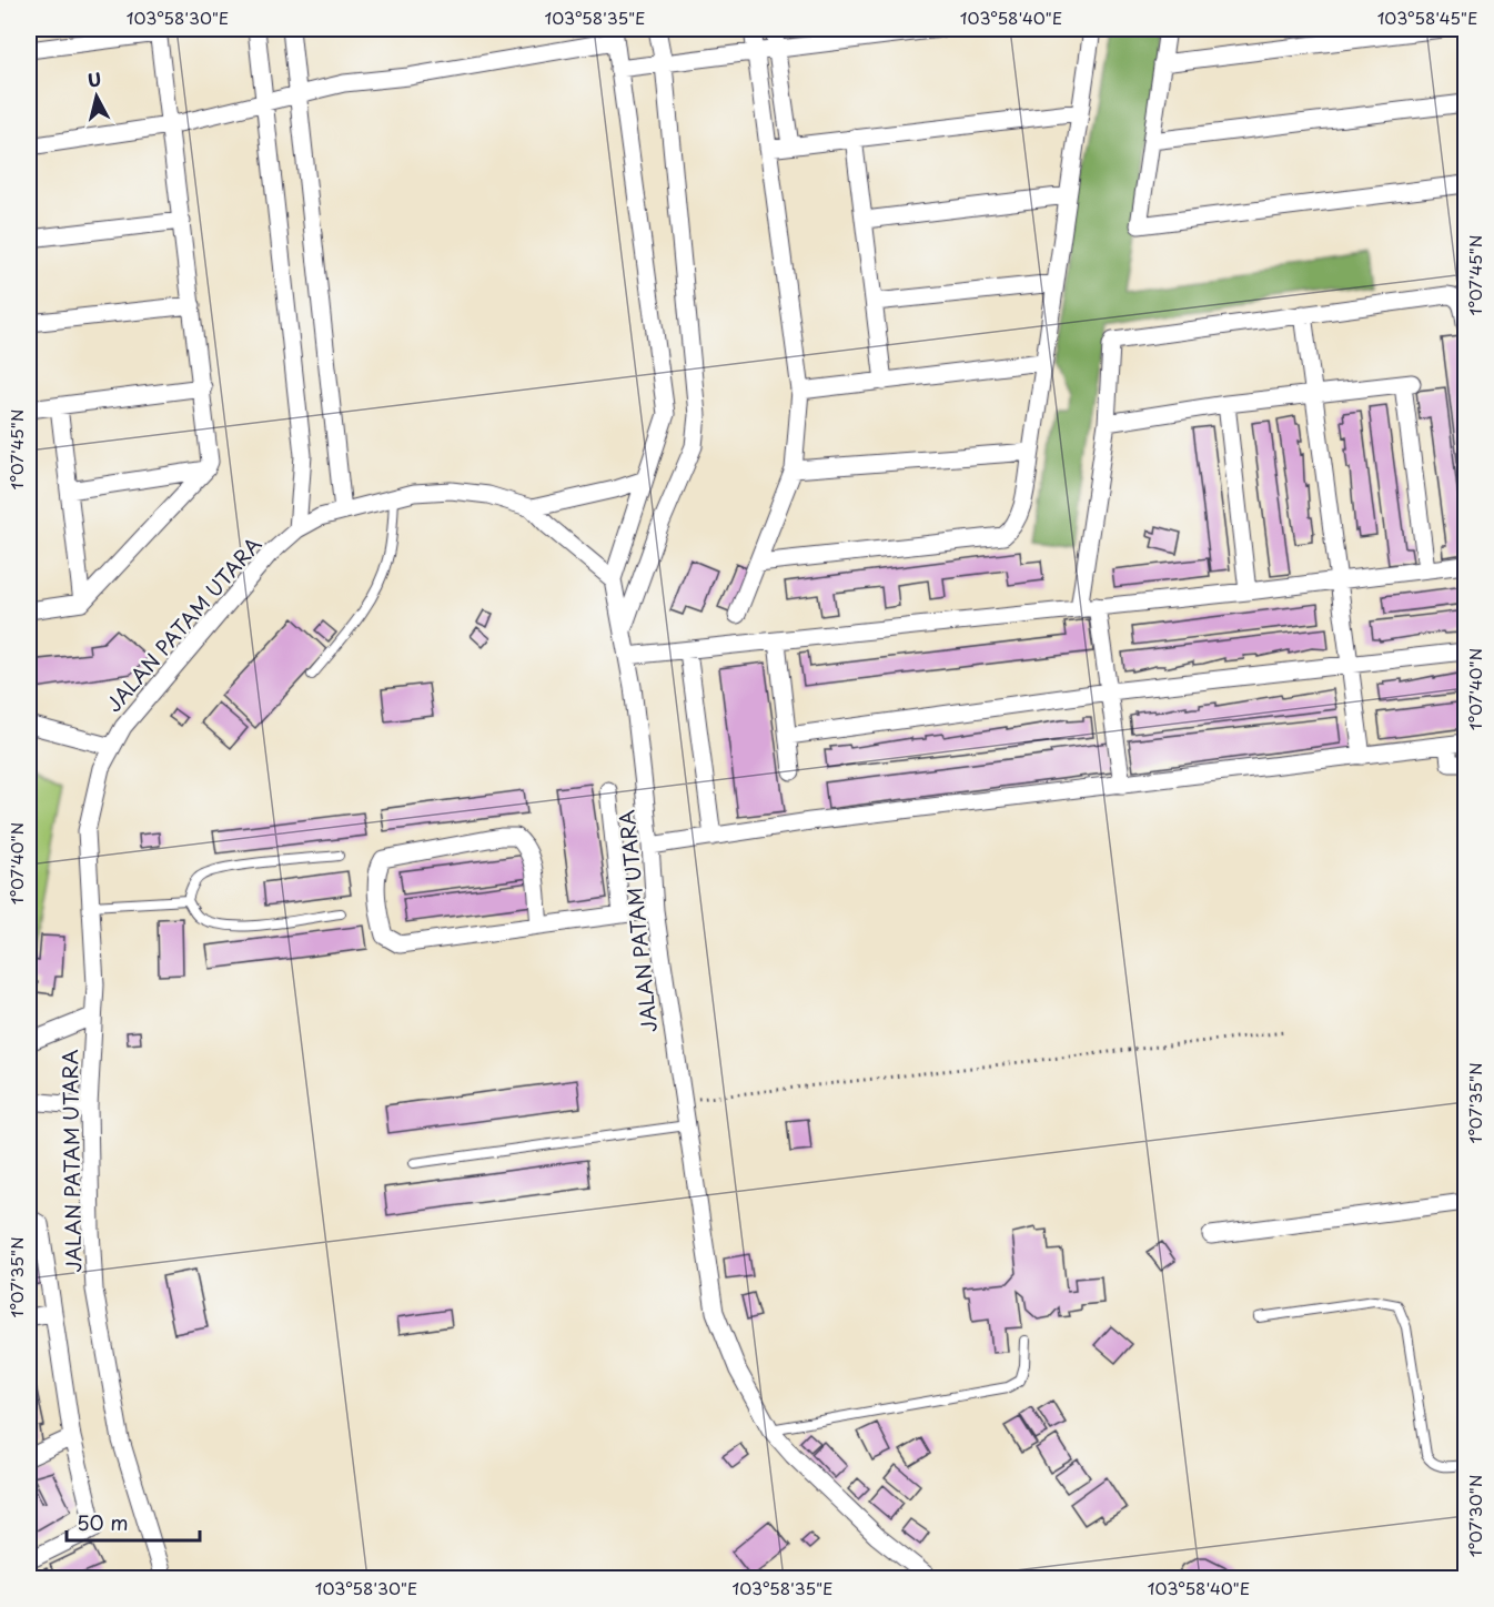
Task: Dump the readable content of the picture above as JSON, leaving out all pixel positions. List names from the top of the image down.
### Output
{
  "streets": {
    "street": ["JALAN PATAM UTARA"]
  },
  "scale_bar": "50 m",
  "north": "top",
  "coordinates": [
    "103°58'30\"E",
    "103°58'35\"E",
    "103°58'40\"E",
    "103°58'45\"E",
    "1°07'45\"N",
    "1°07'40\"N",
    "1°07'35\"N",
    "1°07'30\"N"
  ]
}
